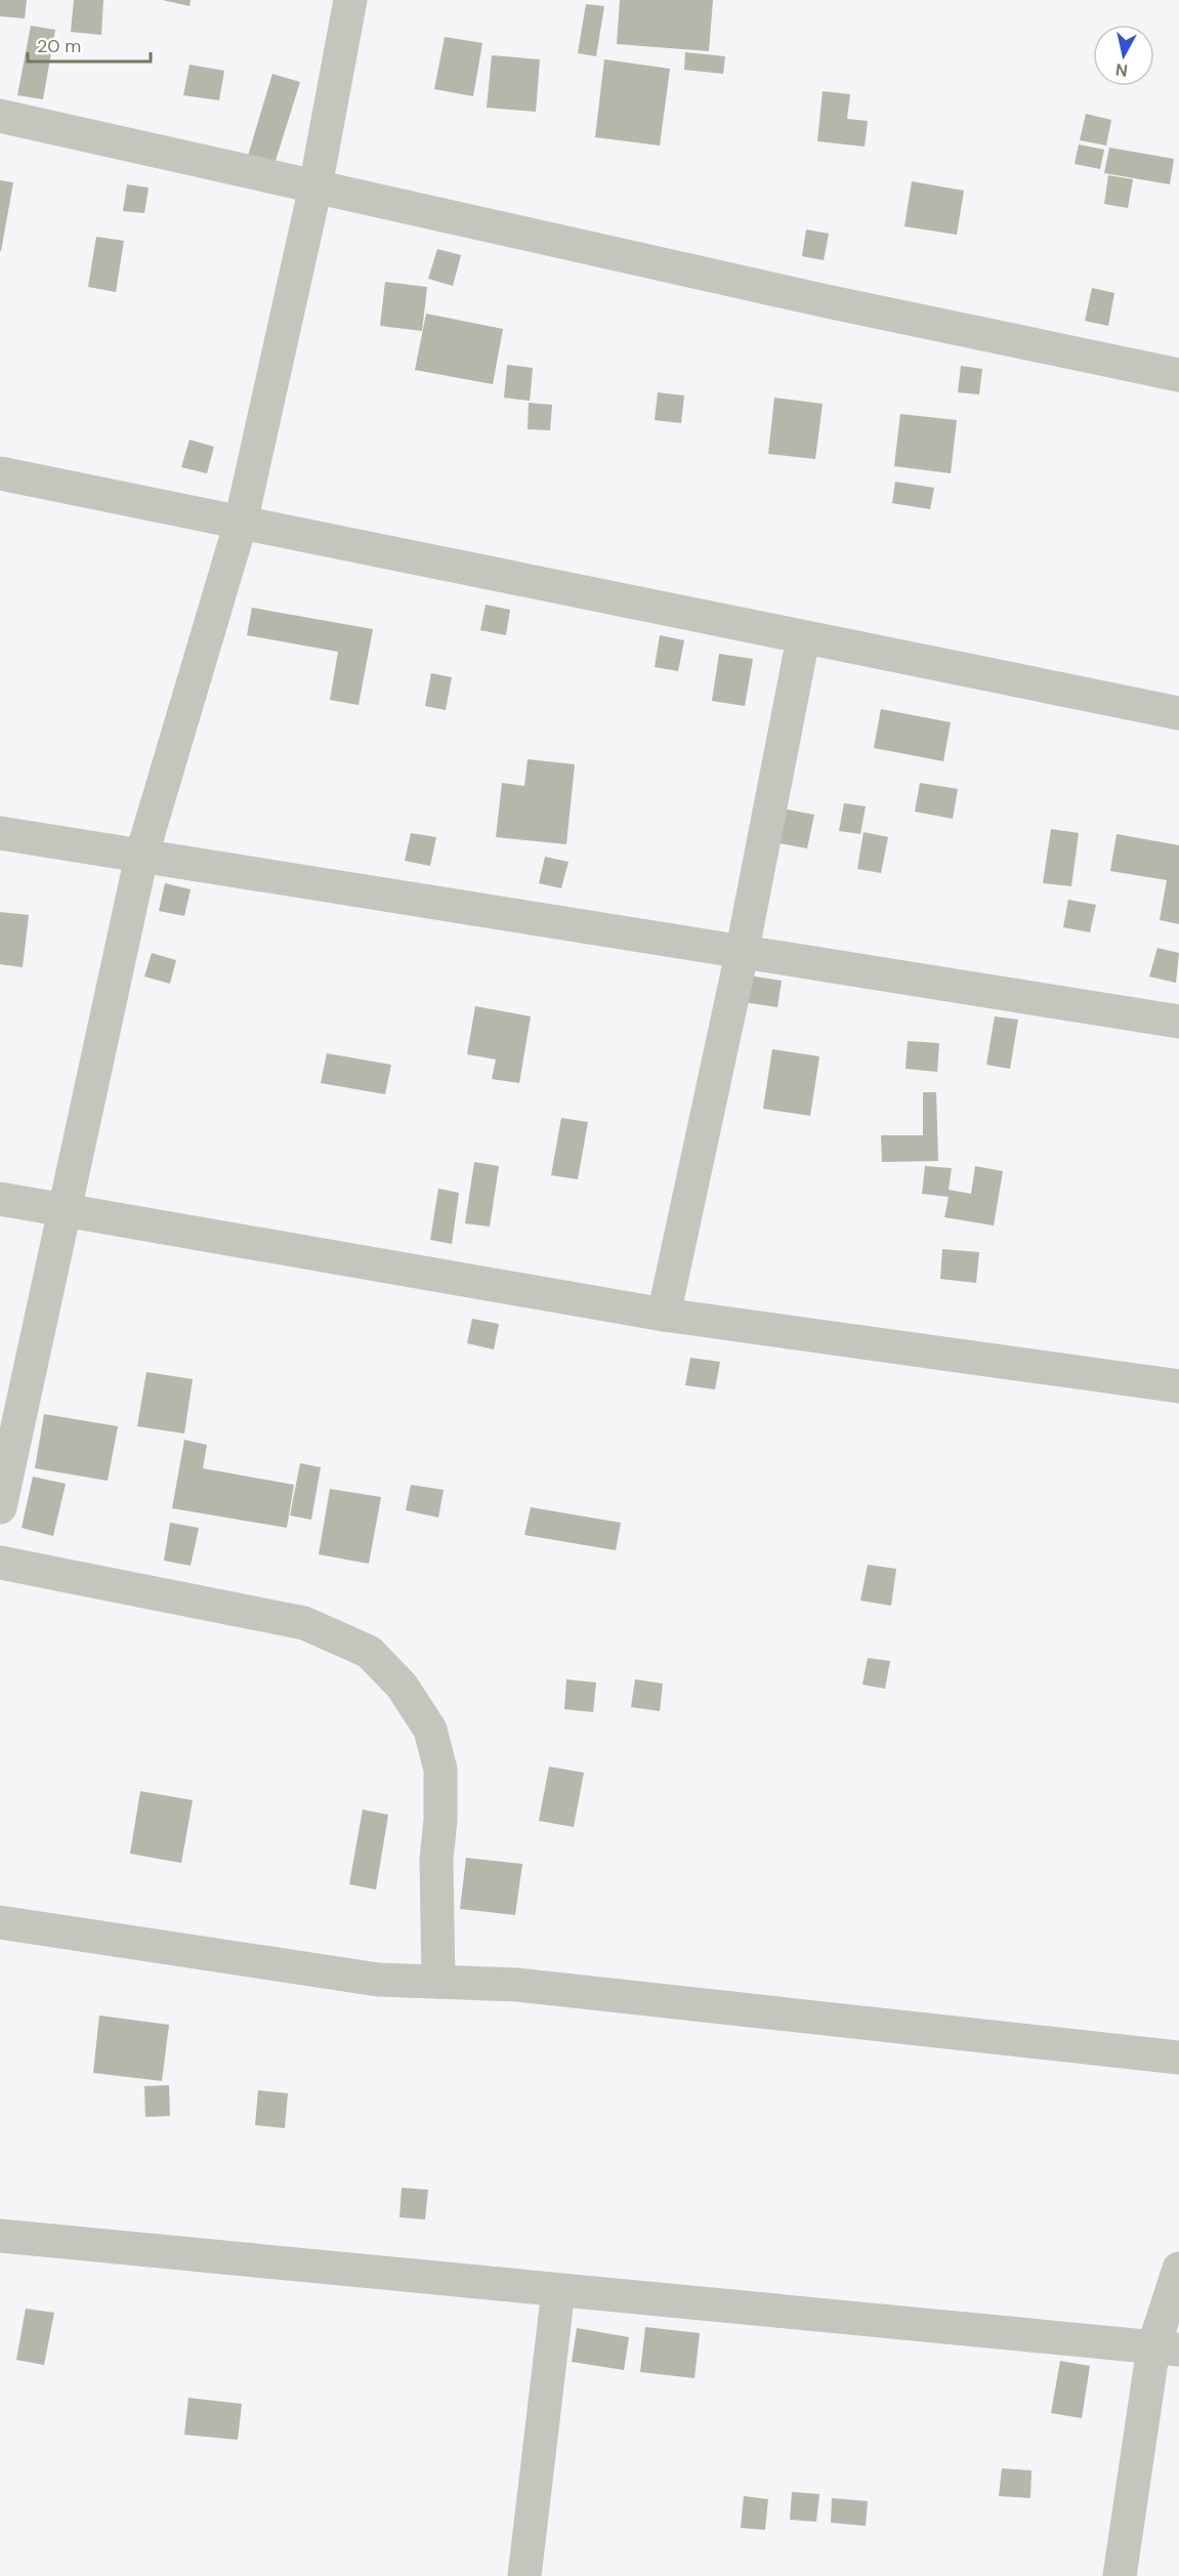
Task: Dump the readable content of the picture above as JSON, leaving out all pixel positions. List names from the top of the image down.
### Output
{
  "scale_bar": "20 m",
  "north": "bottom"
}
